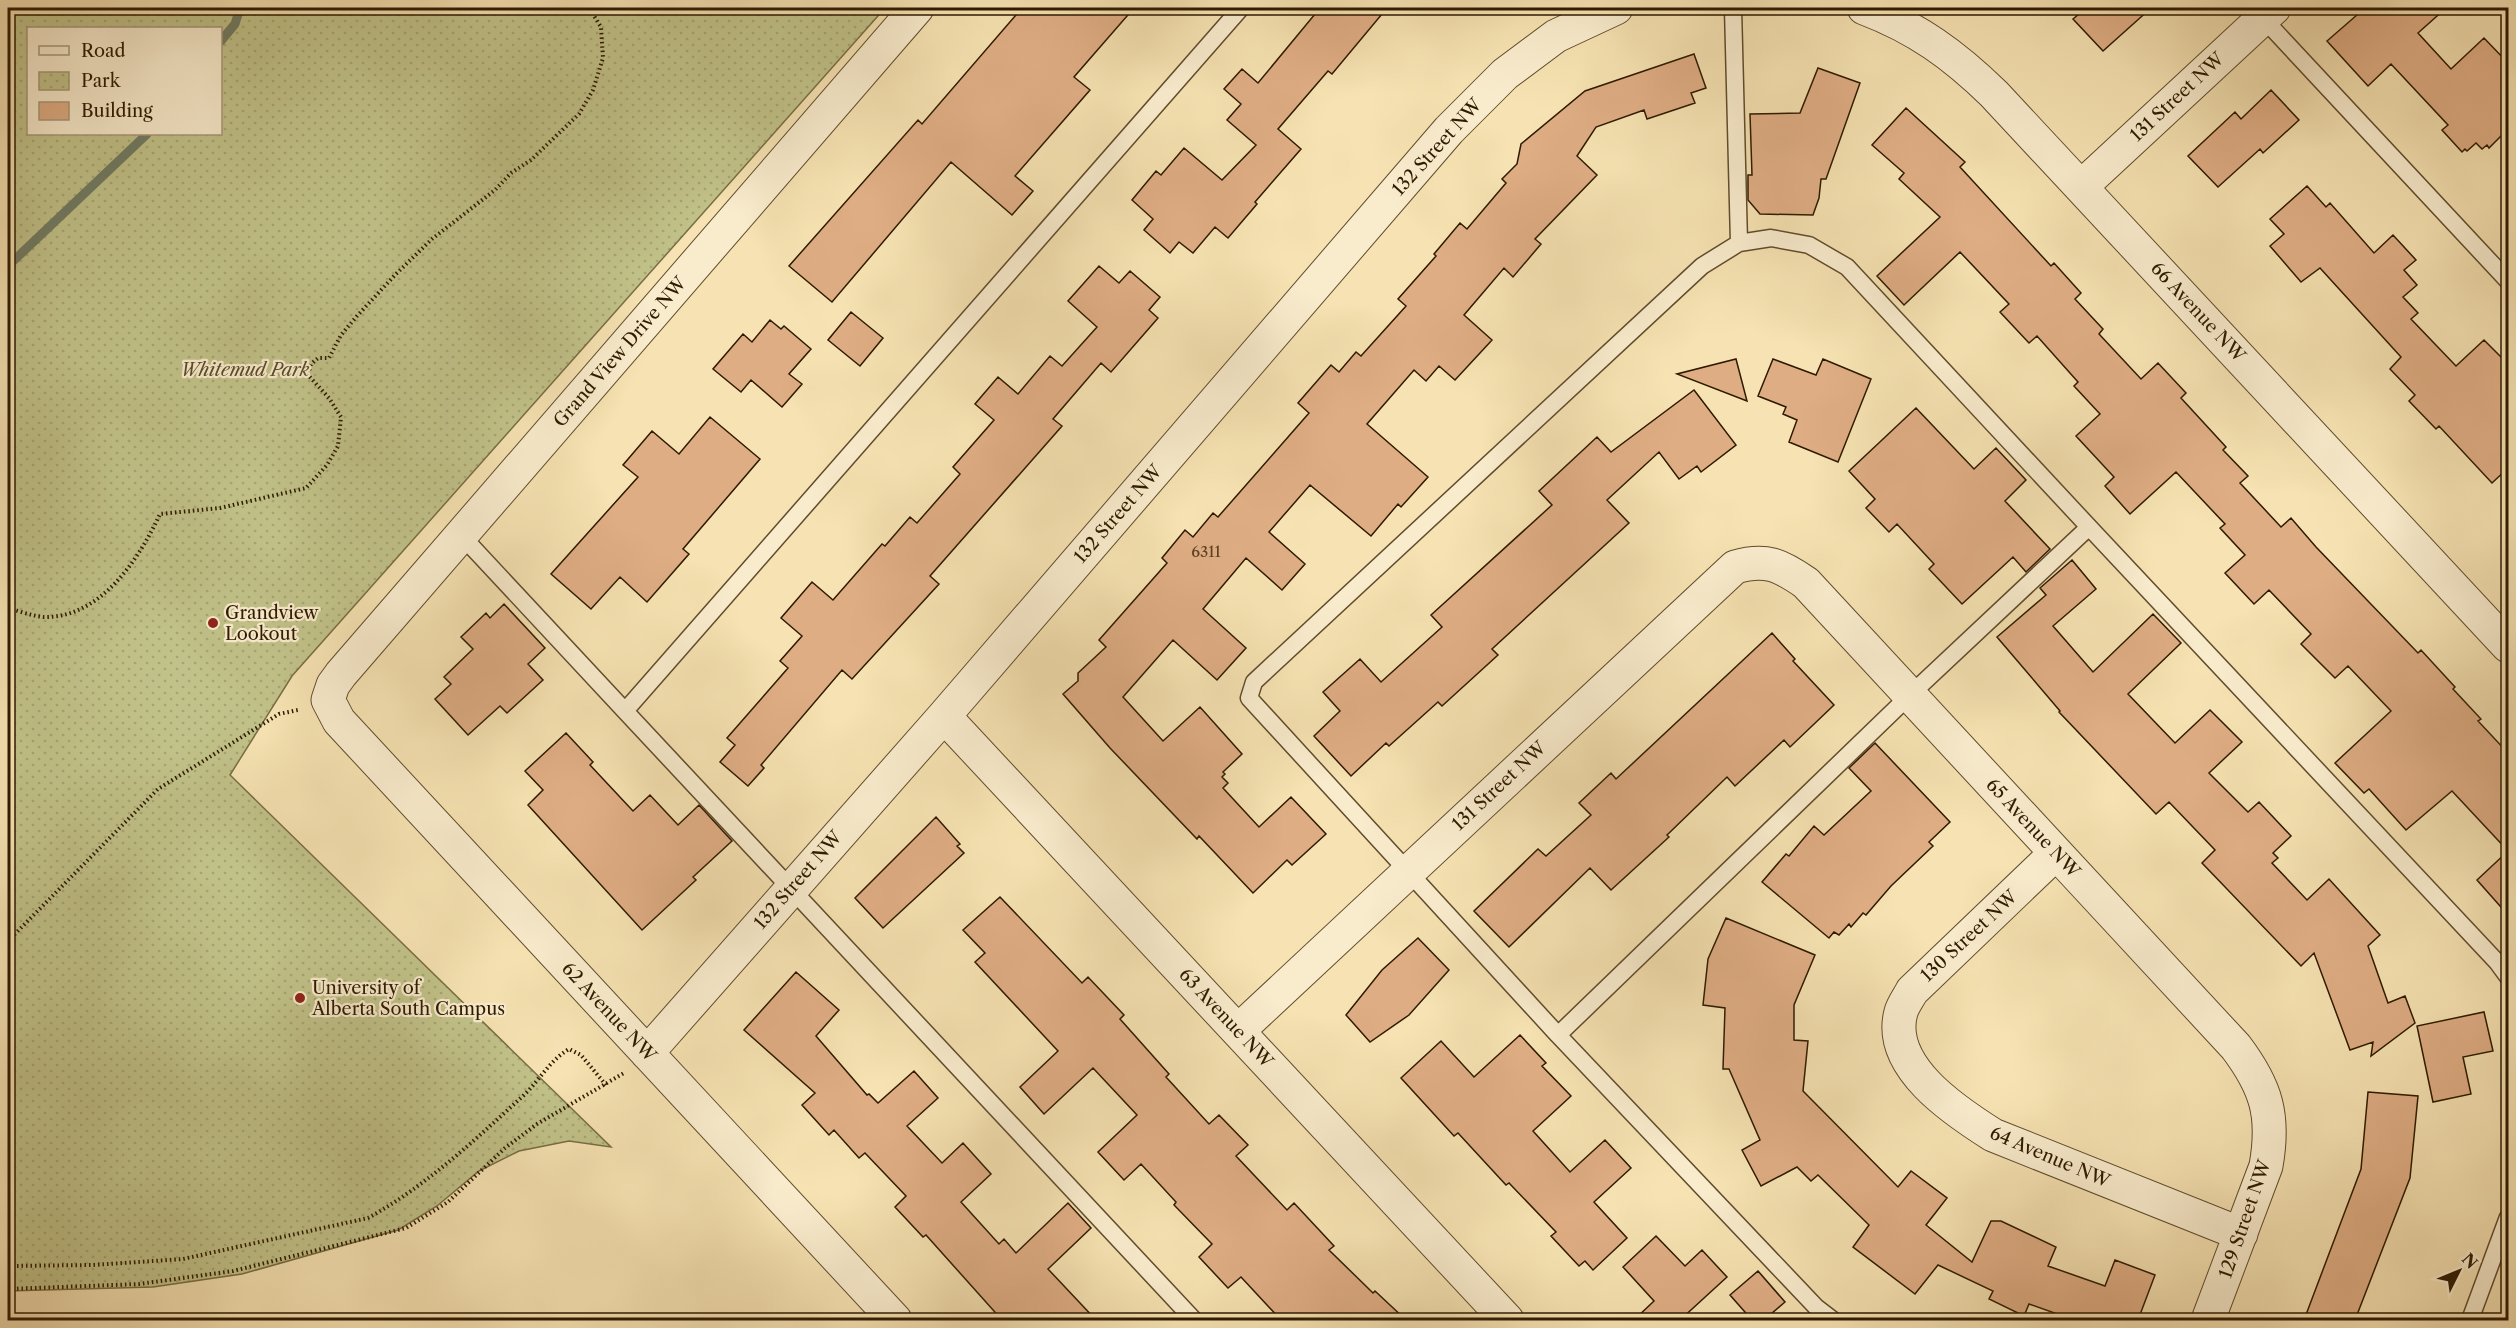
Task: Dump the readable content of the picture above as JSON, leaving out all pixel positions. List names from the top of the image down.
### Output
{
  "streets": {
    "street": [
      "131 Street NW",
      "132 Street NW",
      "66 Avenue NW",
      "Grand View Drive NW",
      "65 Avenue NW",
      "130 Street NW",
      "62 Avenue NW",
      "63 Avenue NW",
      "64 Avenue NW",
      "129 Street NW"
    ]
  },
  "crossings": [
    ["131 Street NW", "66 Avenue NW"],
    ["131 Street NW", "65 Avenue NW"],
    ["131 Street NW", "63 Avenue NW"],
    ["132 Street NW", "62 Avenue NW"],
    ["132 Street NW", "63 Avenue NW"],
    ["Grand View Drive NW", "62 Avenue NW"],
    ["65 Avenue NW", "130 Street NW"],
    ["65 Avenue NW", "129 Street NW"],
    ["130 Street NW", "64 Avenue NW"],
    ["64 Avenue NW", "129 Street NW"]
  ],
  "parks": ["Whitemud Park"],
  "places": ["Grandview Lookout", "University of Alberta South Campus"],
  "house_numbers": ["6311"],
  "legend": ["Road", "Park", "Building"],
  "north": "top right"
}
